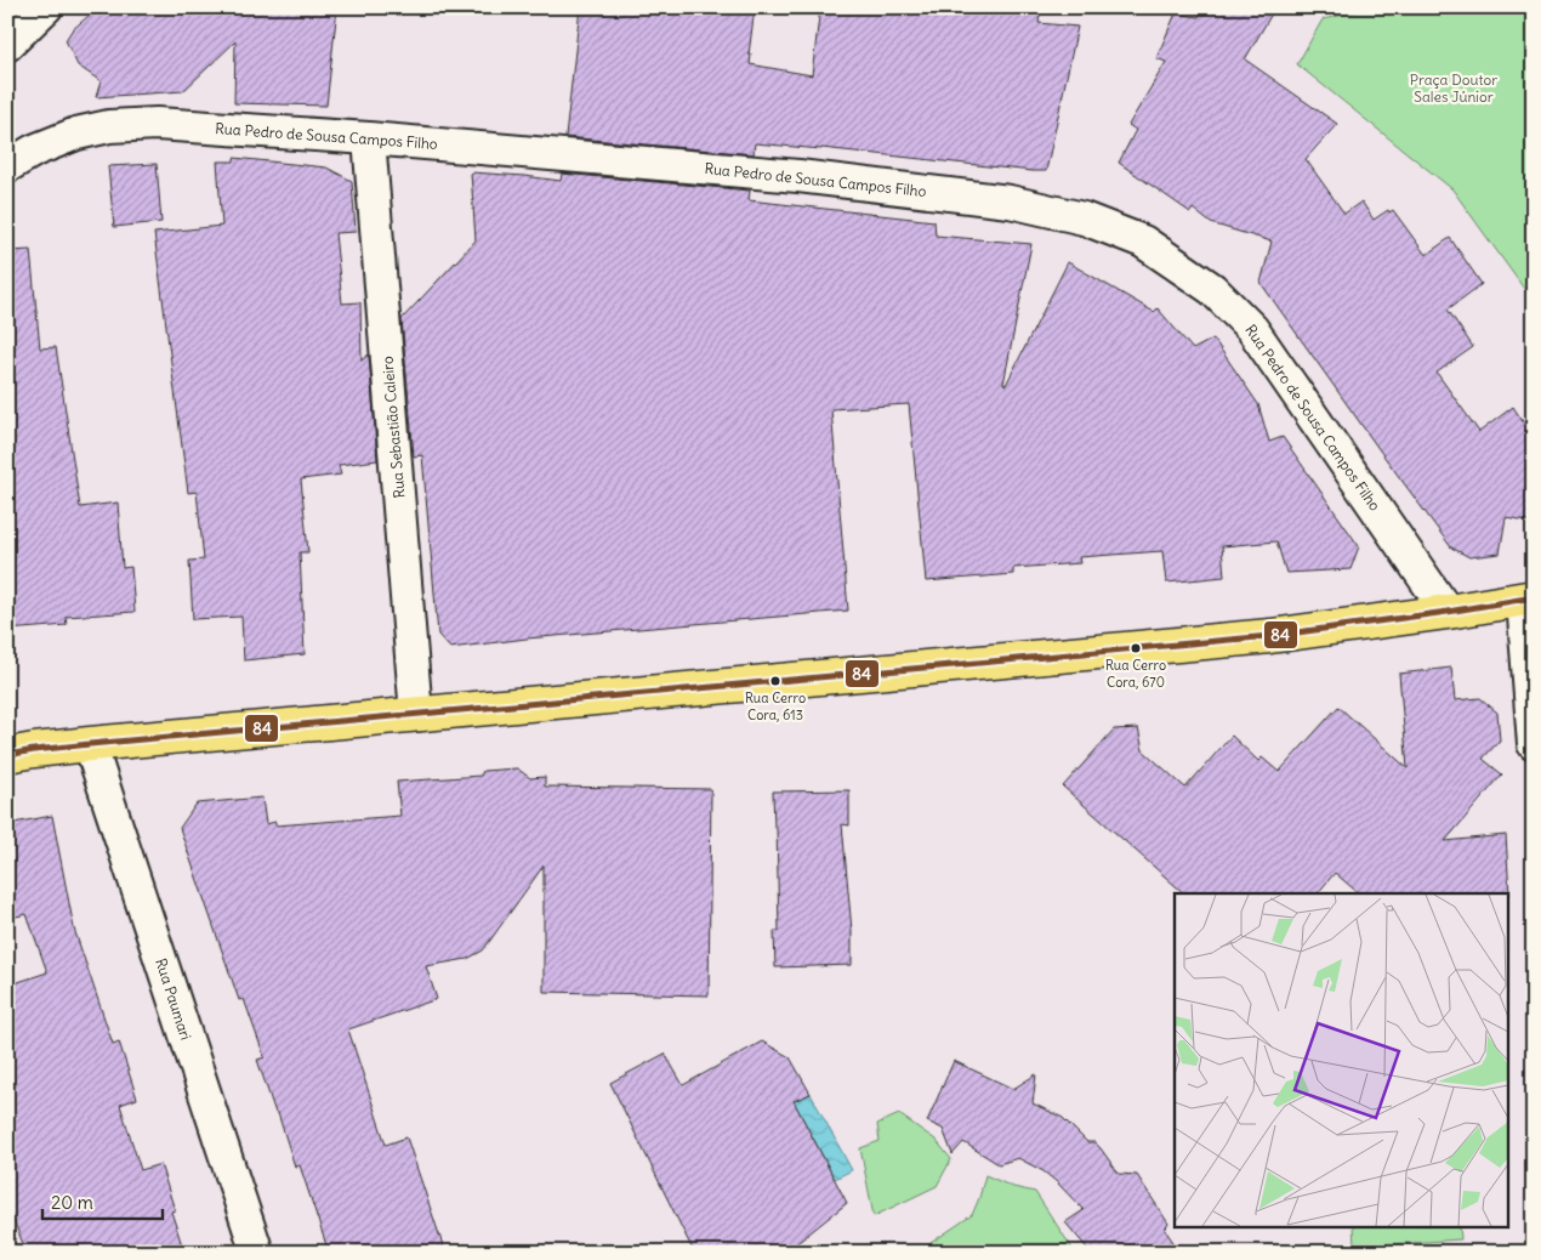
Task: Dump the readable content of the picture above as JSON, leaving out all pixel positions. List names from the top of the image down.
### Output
{
  "streets": {
    "street": ["Rua Pedro de Sousa Campos Filho", "Rua Sebastião Caleiro", "Rua Paumari"]
  },
  "crossings": [
    ["Rua Pedro de Sousa Campos Filho", "Rua Sebastião Caleiro"]
  ],
  "parks": ["Praça Doutor Sales Júnior"],
  "places": ["Rua Cerro Cora, 670", "Rua Cerro Cora, 613"],
  "lines": ["transit line 84"],
  "scale_bar": "20 m"
}
